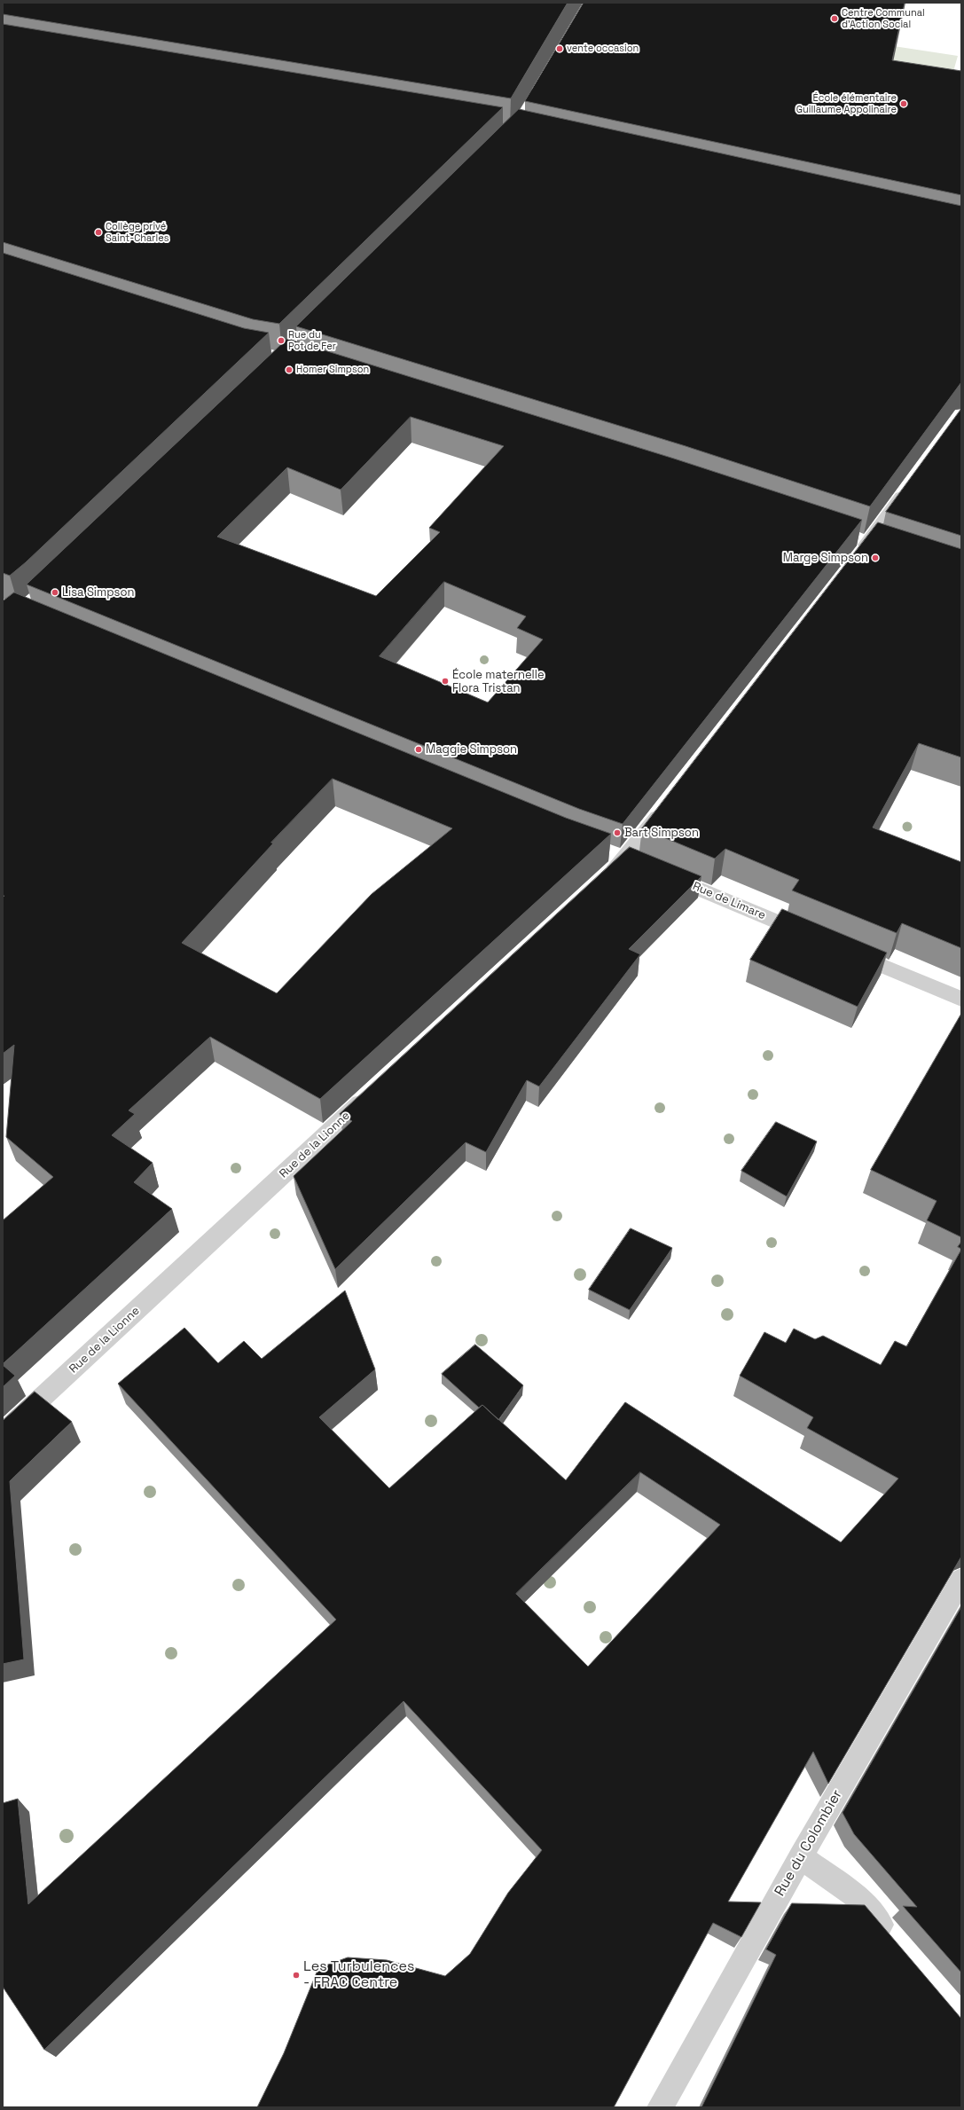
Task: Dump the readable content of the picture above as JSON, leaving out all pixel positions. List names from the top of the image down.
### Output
{
  "streets": {
    "street": ["Rue de Limare", "Rue de la Lionne", "Rue du Colombier"]
  },
  "places": [
    "Centre Communal d'Action Social",
    "vente occasion",
    "École élémentaire Guillaume Appolinaire",
    "Collège privé Saint-Charles",
    "Rue du Pot de Fer",
    "Homer Simpson",
    "Marge Simpson",
    "Lisa Simpson",
    "École maternelle Flora Tristan",
    "Maggie Simpson",
    "Bart Simpson",
    "Les Turbulences - FRAC Centre"
  ]
}
